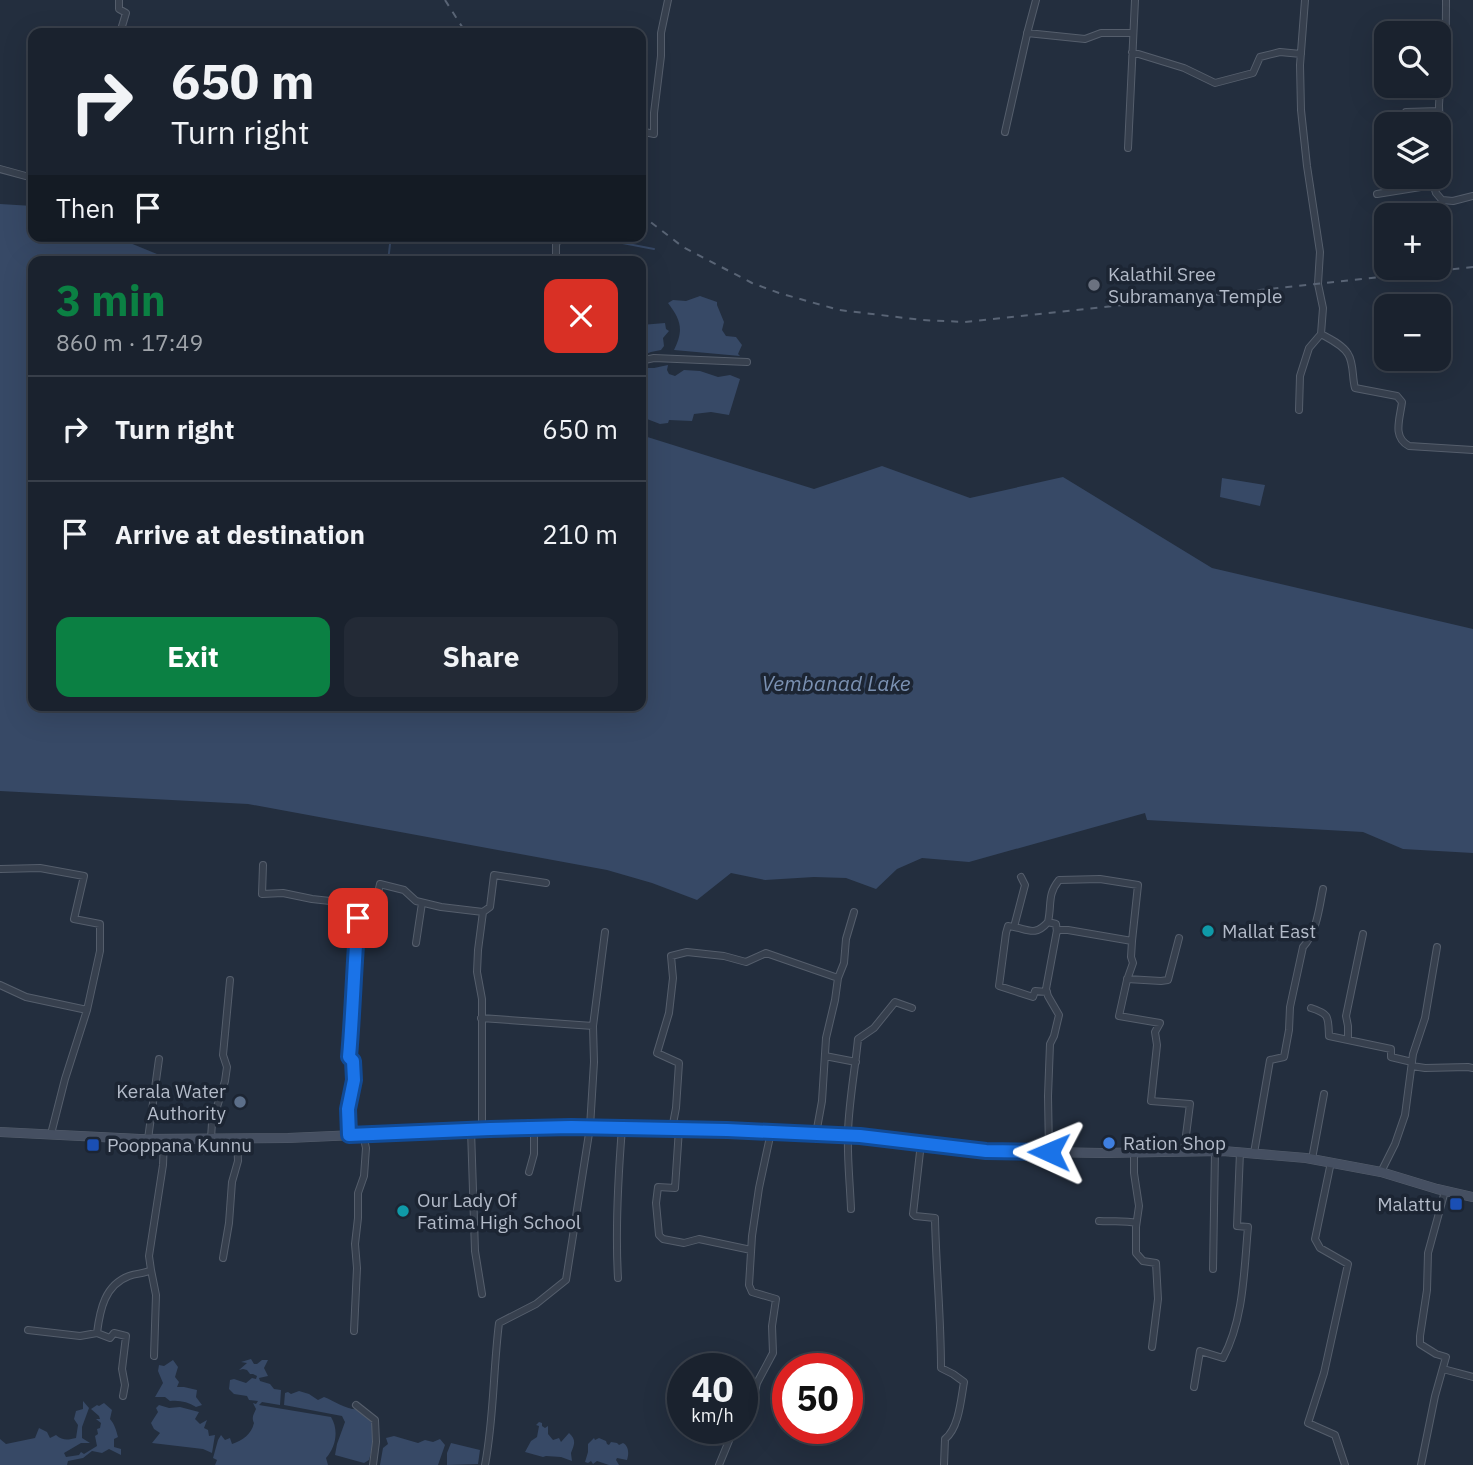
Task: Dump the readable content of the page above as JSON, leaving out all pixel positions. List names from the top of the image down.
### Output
{
  "water": ["Vembanad Lake"],
  "places": {
    "other": [
      "Kalathil Sree Subramanya Temple",
      "Mallat East",
      "Kerala Water Authority",
      "Ration Shop",
      "Our Lady Of Fatima High School"
    ],
    "transit": ["Pooppana Kunnu", "Malattu"]
  },
  "page": {
    "map_buttons": ["+", "−"],
    "turn": ["650 m", "Turn right"],
    "then": "Then",
    "heading": ["3 min", "860 m · 17:49"],
    "list": [
      {
        "name": "Turn right",
        "value": "650 m"
      },
      {
        "name": "Arrive at destination",
        "value": "210 m"
      }
    ],
    "buttons": ["Exit", "Share"],
    "speed": "40 km/h",
    "limit": "50"
  }
}
